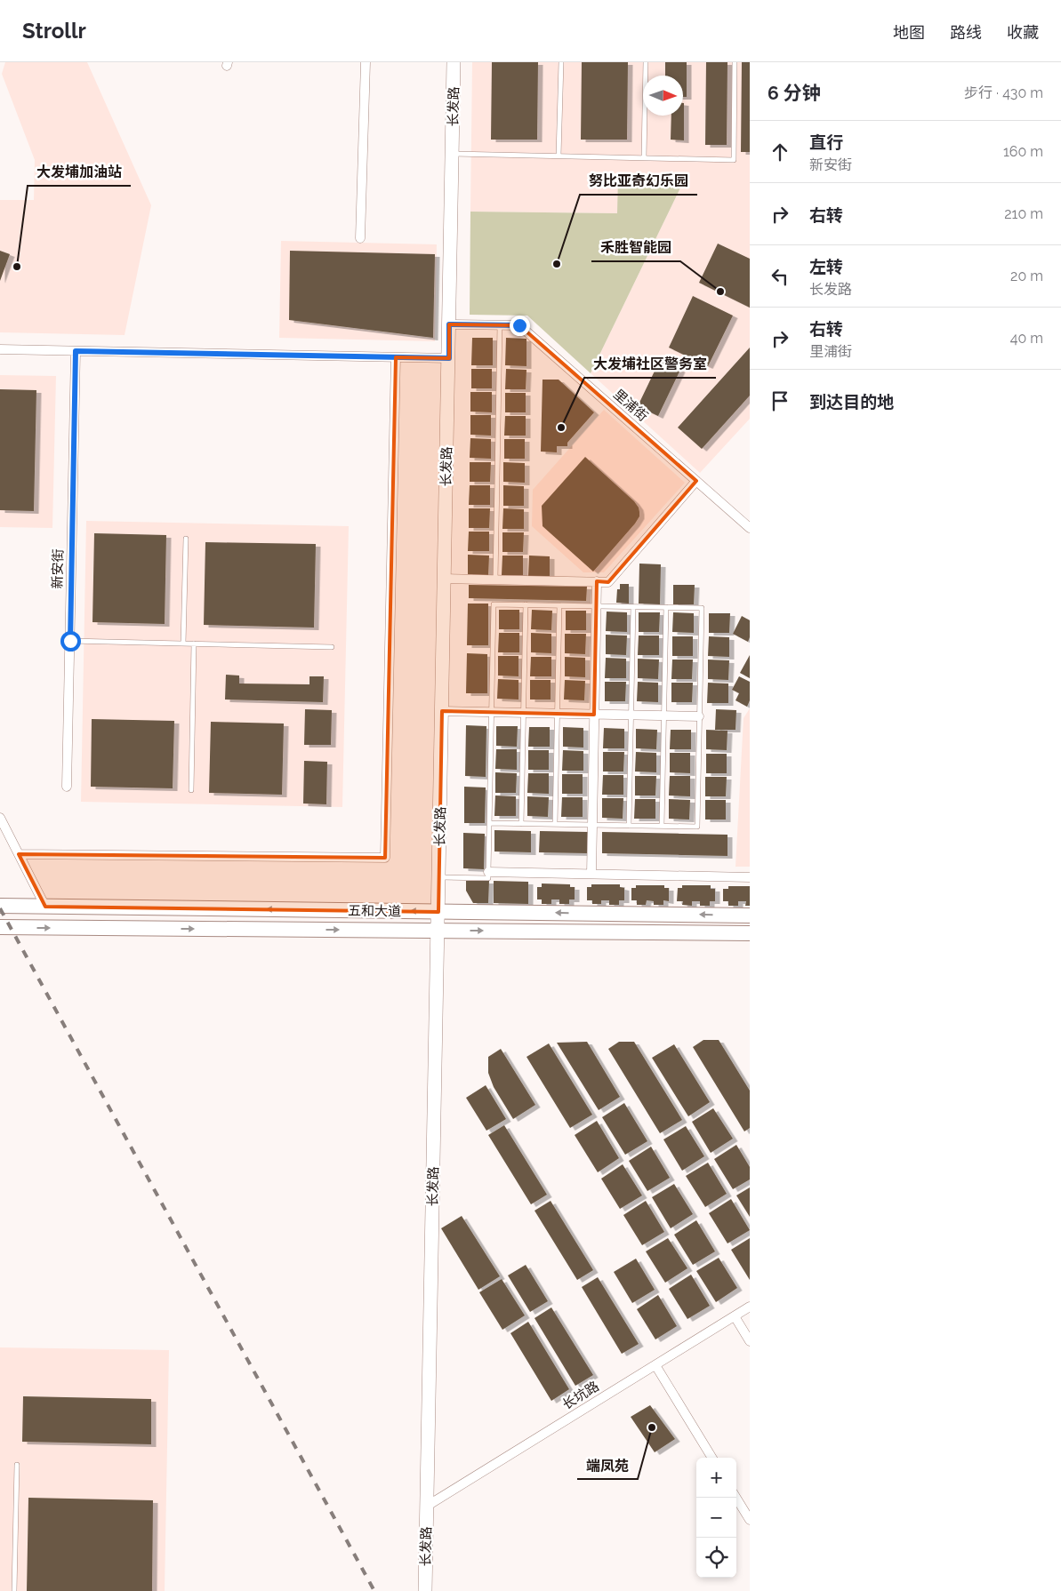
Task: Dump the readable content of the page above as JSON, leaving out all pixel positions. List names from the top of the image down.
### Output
{
  "streets": {
    "main road": ["五和大道"],
    "street": [
      "长发路",
      "里浦街",
      "新安街",
      "长坑路"
    ]
  },
  "crossings": [
    ["长发路", "里浦街"],
    ["长发路", "五和大道"],
    ["长发路", "长坑路"]
  ],
  "places": [
    "努比亚奇幻乐园",
    "大发埔加油站",
    "禾胜智能园",
    "大发埔社区警务室",
    "端凤苑"
  ],
  "north": "right",
  "page": {
    "header": "Strollr",
    "nav": ["地图", "路线", "收藏"],
    "heading": ["6 分钟", "步行 · 430 m"],
    "list": [
      ["直行", "新安街", "160 m"],
      ["右转", "210 m"],
      ["左转", "长发路", "20 m"],
      ["右转", "里浦街", "40 m"],
      "到达目的地"
    ],
    "map_buttons": ["+", "−"]
  }
}
